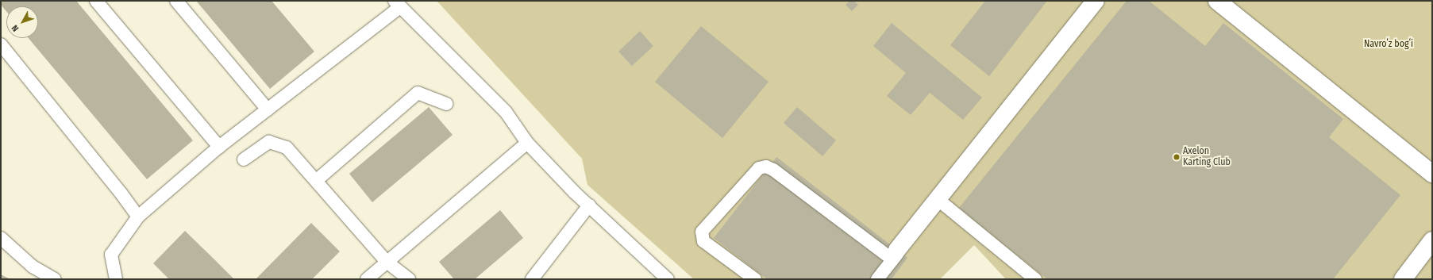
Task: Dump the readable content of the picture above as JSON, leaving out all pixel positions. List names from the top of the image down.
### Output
{
  "parks": ["Navroʻz bogʻi"],
  "places": ["Axelon Karting Club"],
  "north": "bottom left"
}
